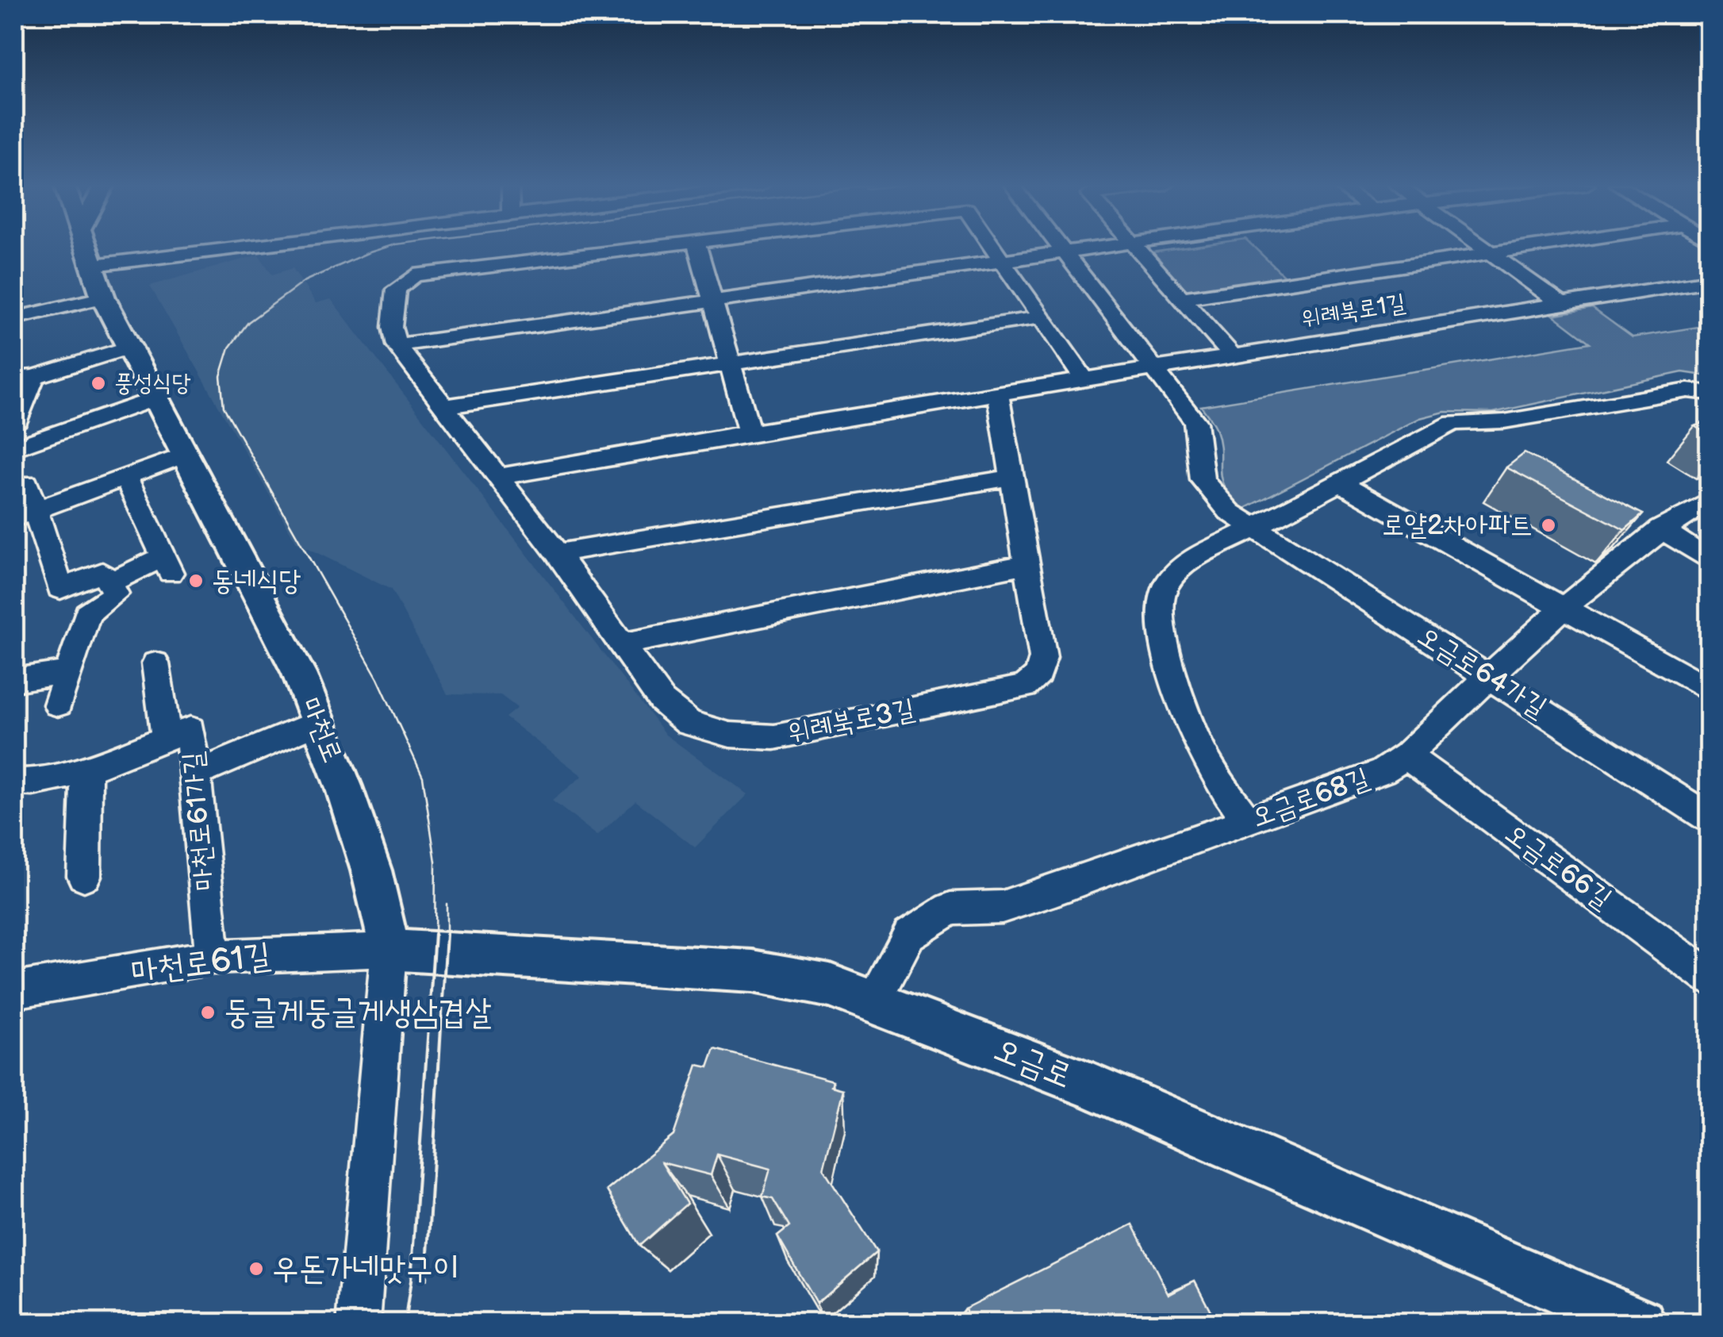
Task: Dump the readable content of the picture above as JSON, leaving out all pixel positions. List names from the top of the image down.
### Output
{
  "streets": {
    "main road": ["마천로", "오금로"],
    "street": [
      "위례북로1길",
      "오금로64가길",
      "위례북로3길",
      "오금로68길",
      "마천로61가길",
      "오금로66길",
      "마천로61길"
    ]
  },
  "crossings": [
    ["위례북로1길", "오금로64가길"],
    ["오금로64가길", "오금로68길"],
    ["마천로", "마천로61길"],
    ["마천로", "오금로"],
    ["오금로68길", "오금로66길"],
    ["오금로68길", "오금로"],
    ["마천로61가길", "마천로61길"],
    ["마천로61길", "오금로"]
  ],
  "places": [
    "풍성식당",
    "로얄2차아파트",
    "동네식당",
    "둥글게둥글게생삼겹살",
    "우돈가네맛구이"
  ]
}
